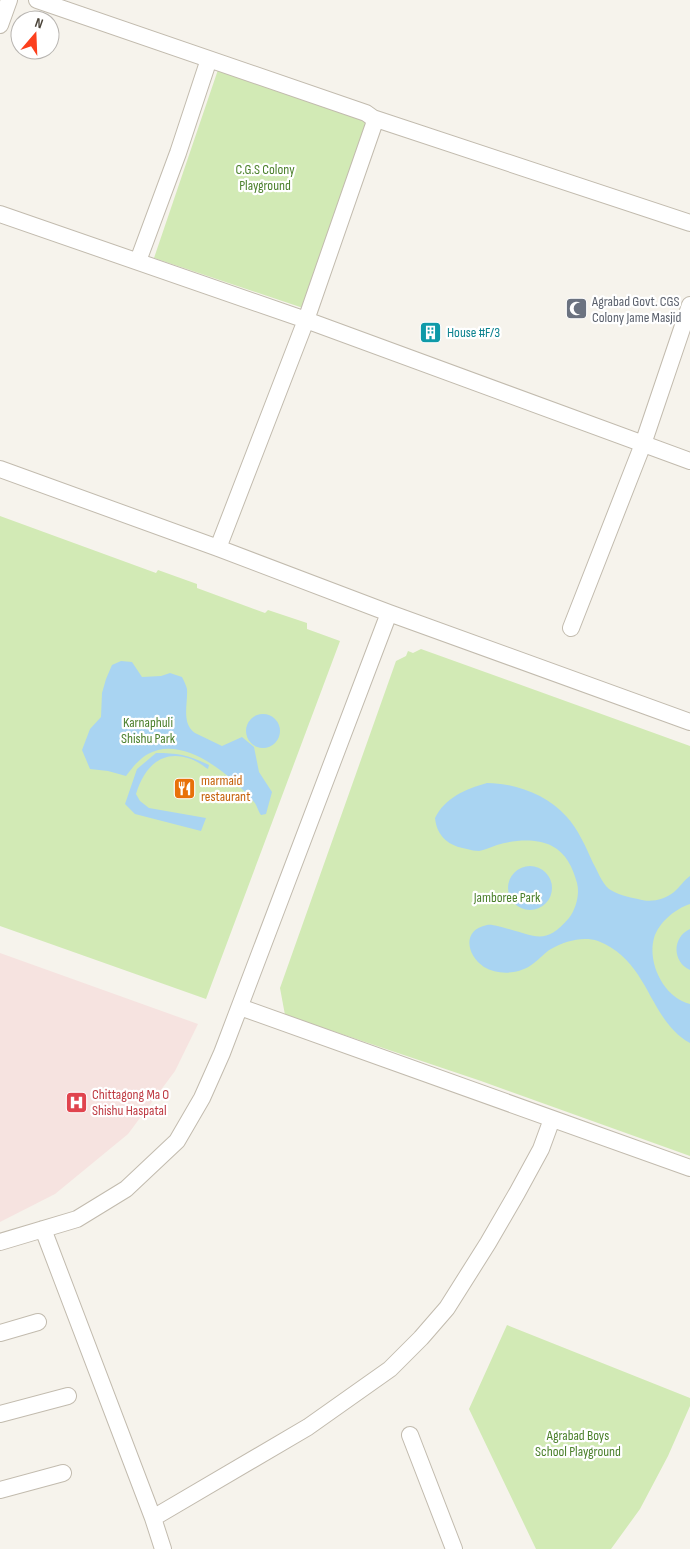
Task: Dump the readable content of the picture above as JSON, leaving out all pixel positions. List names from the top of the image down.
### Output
{
  "parks": [
    "C.G.S Colony Playground",
    "Karnaphuli Shishu Park",
    "Jamboree Park",
    "Agrabad Boys School Playground"
  ],
  "places": {
    "mosque": ["Agrabad Govt. CGS Colony Jame Masjid"],
    "building": ["House #F/3"],
    "restaurant": ["marmaid restaurant"],
    "hospital": ["Chittagong Ma O Shishu Haspatal"]
  },
  "north": "top"
}
